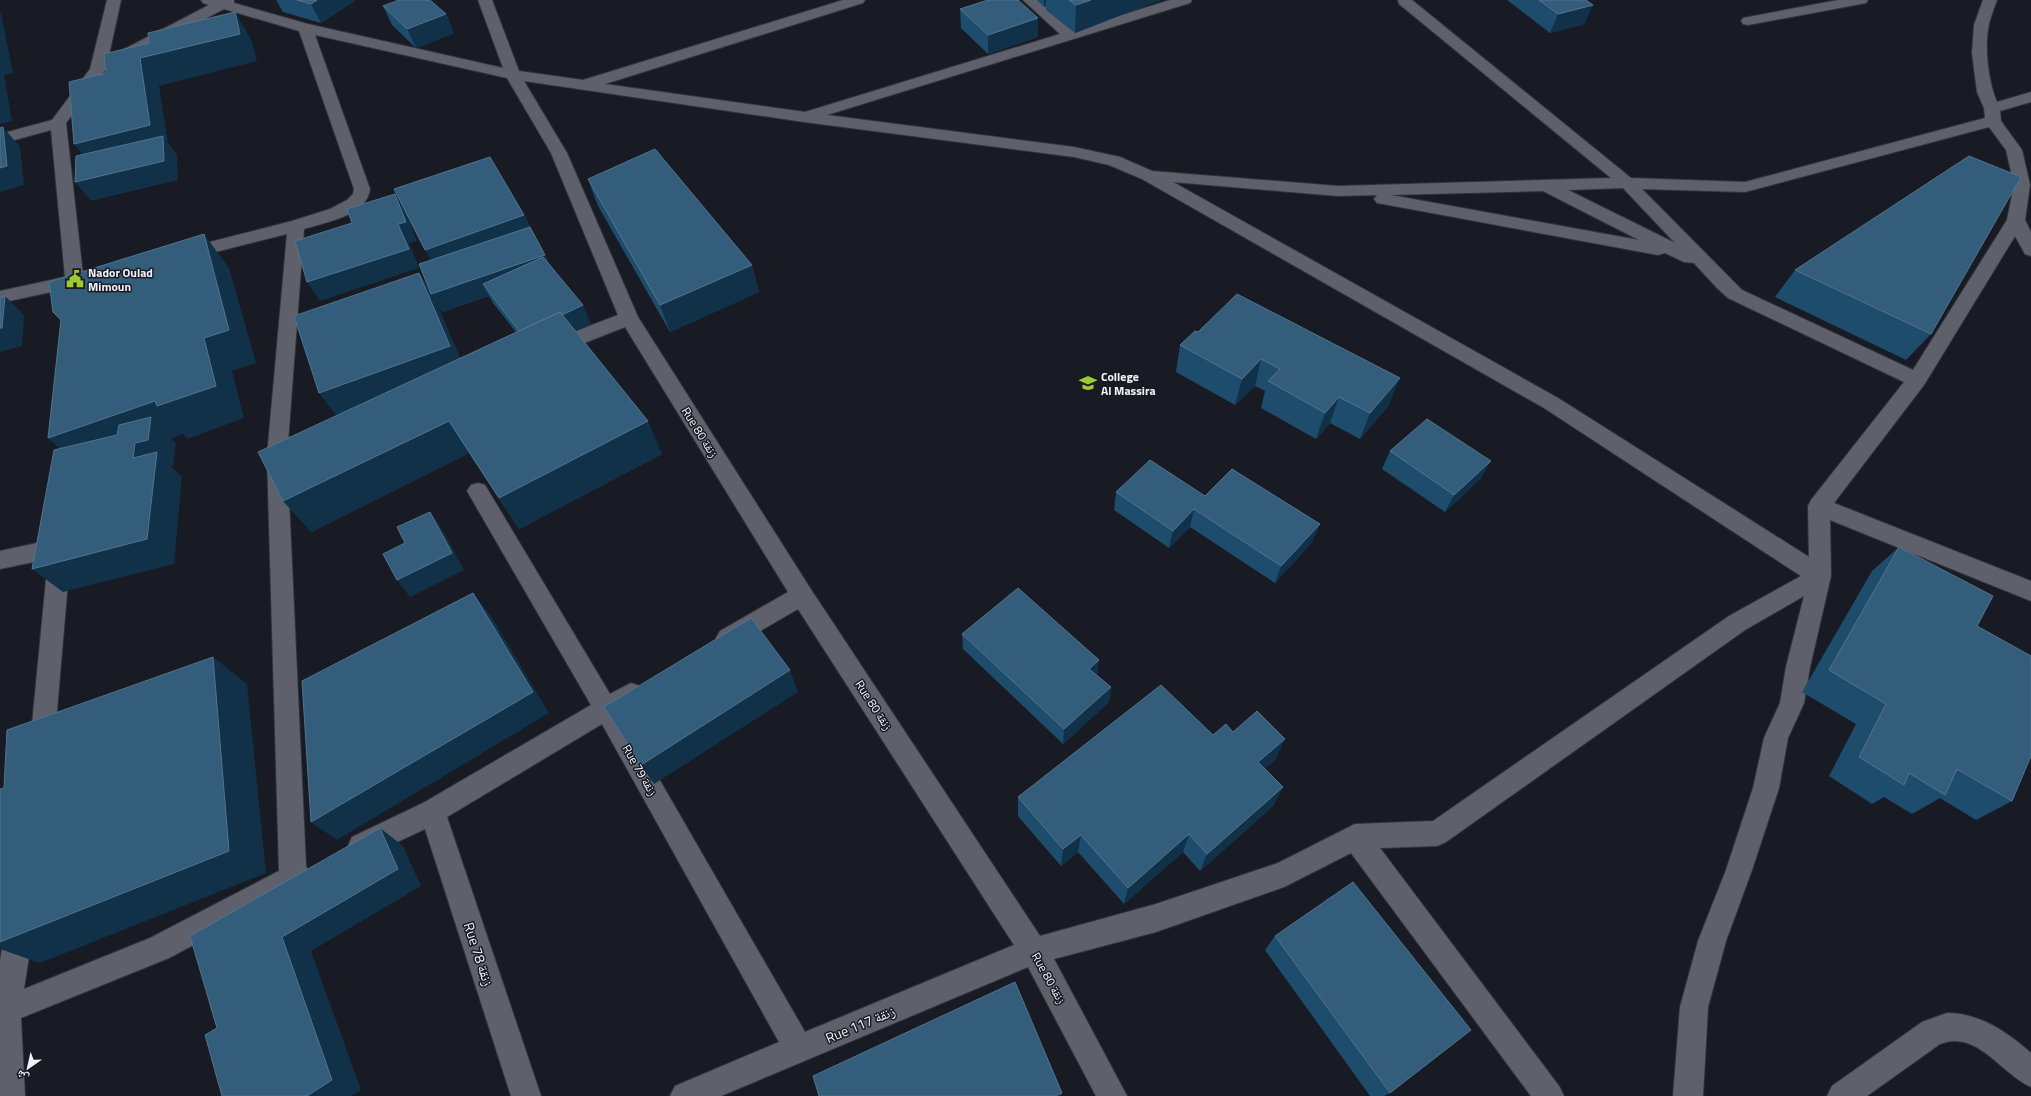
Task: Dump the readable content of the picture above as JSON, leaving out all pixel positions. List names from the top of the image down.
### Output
{
  "streets": {
    "street": [
      "Rue 80 زنقة",
      "Rue 79 زنقة",
      "Rue 78 زنقة",
      "Rue 117 زنقة"
    ]
  },
  "crossings": [
    ["Rue 80 زنقة", "Rue 117 زنقة"],
    ["Rue 79 زنقة", "Rue 117 زنقة"]
  ],
  "places": {
    "public building": ["Nador Oulad Mimoun"],
    "school or university": ["College Al Massira"]
  },
  "north": "bottom left"
}
